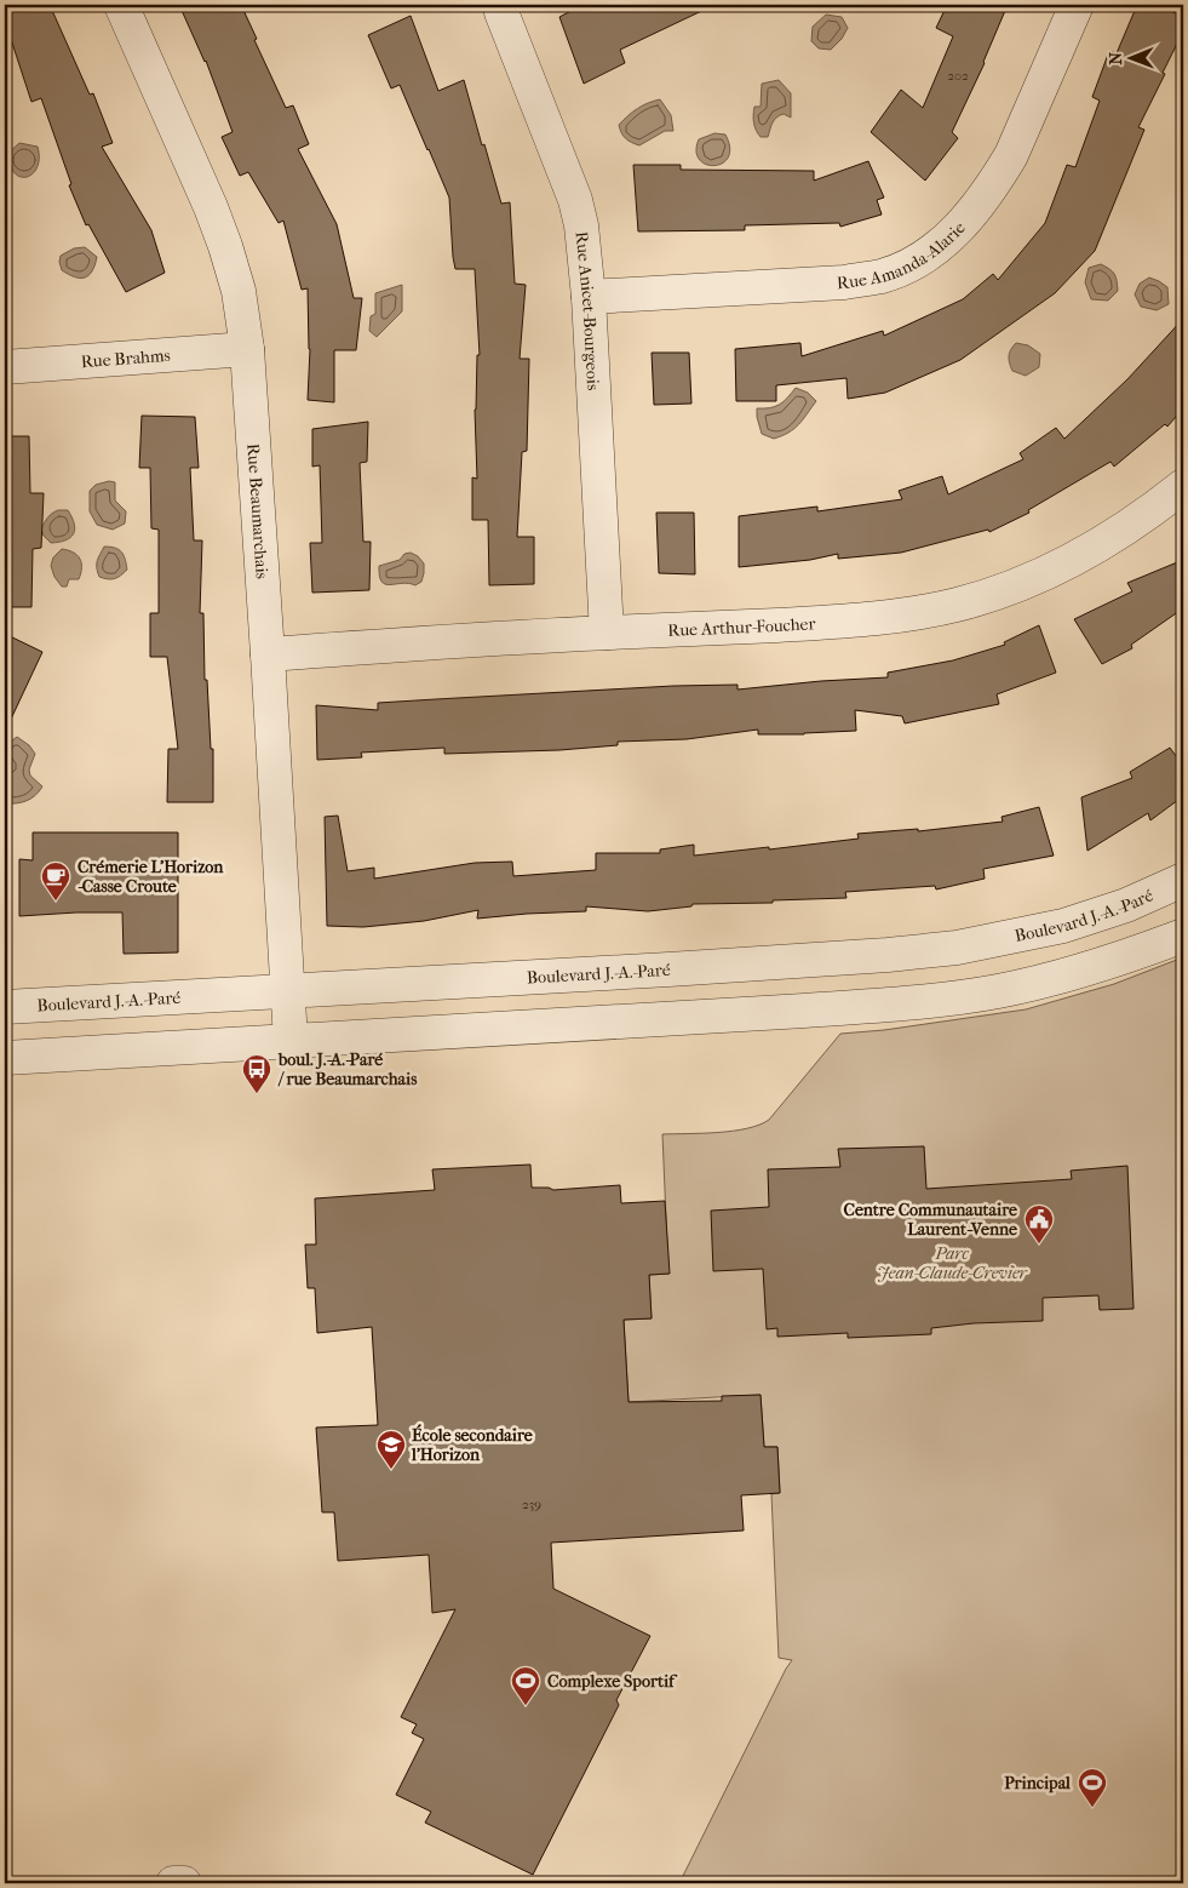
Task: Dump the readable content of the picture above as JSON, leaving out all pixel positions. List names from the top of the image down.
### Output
{
  "streets": {
    "street": [
      "Rue Amanda-Alarie",
      "Rue Anicet-Bourgeois",
      "Rue Brahms",
      "Rue Beaumarchais",
      "Rue Arthur-Foucher",
      "Boulevard J.-A.-Paré"
    ]
  },
  "crossings": [
    ["Rue Amanda-Alarie", "Rue Anicet-Bourgeois"],
    ["Rue Anicet-Bourgeois", "Rue Arthur-Foucher"],
    ["Rue Brahms", "Rue Beaumarchais"],
    ["Rue Beaumarchais", "Rue Arthur-Foucher"],
    ["Rue Beaumarchais", "Boulevard J.-A.-Paré"]
  ],
  "parks": ["Parc Jean-Claude-Crevier"],
  "places": {
    "cafe": ["Crémerie L'Horizon -Casse Croute"],
    "bus stop": ["boul. J.-A.-Paré / rue Beaumarchais"],
    "public building": ["Centre Communautaire Laurent-Venne"],
    "school or university": ["École secondaire l'Horizon"],
    "sports": ["Complexe Sportif", "Principal"]
  },
  "house_numbers": ["202", "239"],
  "north": "left"
}
